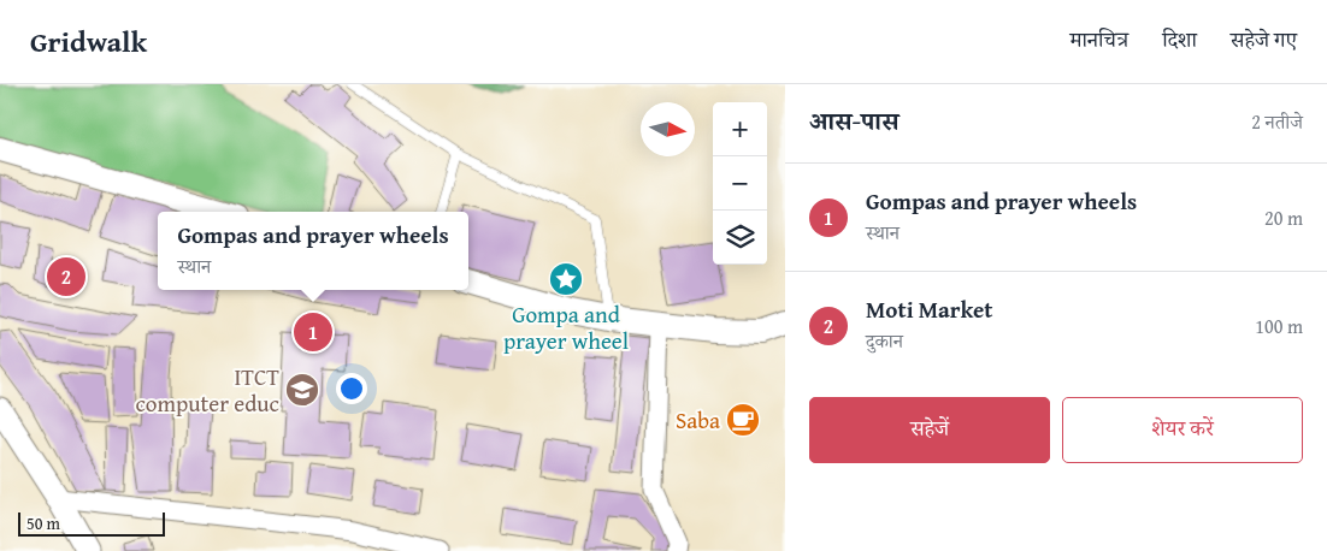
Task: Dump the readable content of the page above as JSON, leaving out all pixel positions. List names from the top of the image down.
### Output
{
  "places": {
    "place": ["Gompa and prayer wheel"],
    "school or university": ["ITCT computer educ"],
    "cafe": ["Saba"]
  },
  "scale_bar": "50 m",
  "north": "right",
  "page": {
    "header": "Gridwalk",
    "nav": ["मानचित्र", "दिशा", "सहेजे गए"],
    "heading": ["आस-पास", "2 नतीजे"],
    "map_buttons": ["+", "−"],
    "list": [
      {
        "mark": "1",
        "name": "Gompas and prayer wheels",
        "note": "स्थान",
        "value": "20 m"
      },
      {
        "mark": "2",
        "name": "Moti Market",
        "note": "दुकान",
        "value": "100 m"
      }
    ],
    "popup": ["Gompas and prayer wheels", "स्थान"],
    "pins": ["2", "1"],
    "buttons": ["सहेजें", "शेयर करें"],
    "scale": "50 m"
  }
}
